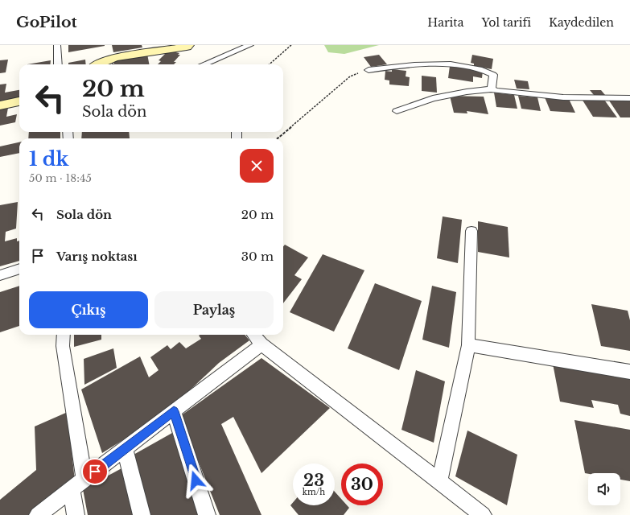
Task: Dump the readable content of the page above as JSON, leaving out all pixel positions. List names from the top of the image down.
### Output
{
  "page": {
    "header": "GoPilot",
    "nav": ["Harita", "Yol tarifi", "Kaydedilen"],
    "turn": ["20 m", "Sola dön"],
    "heading": ["1 dk", "50 m · 18:45"],
    "list": [
      {
        "name": "Sola dön",
        "value": "20 m"
      },
      {
        "name": "Varış noktası",
        "value": "30 m"
      }
    ],
    "buttons": ["Çıkış", "Paylaş"],
    "speed": "23 km/h",
    "limit": "30"
  }
}
